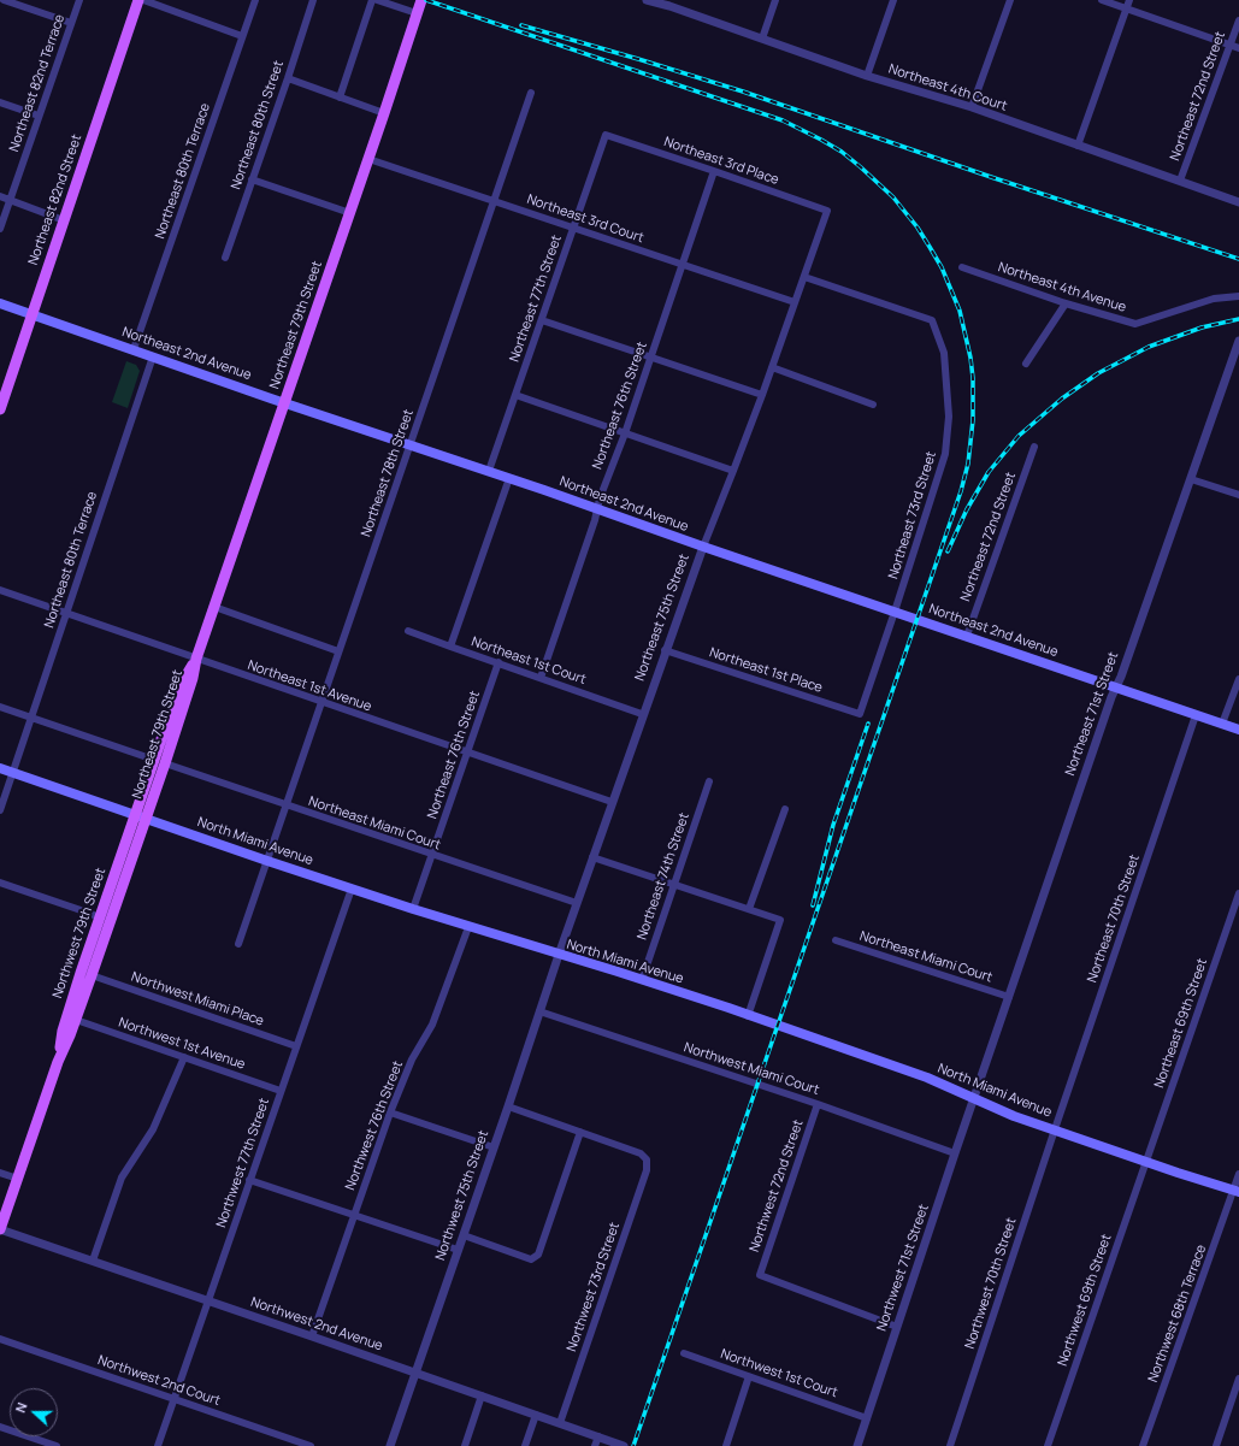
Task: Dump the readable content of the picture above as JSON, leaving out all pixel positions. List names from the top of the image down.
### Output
{
  "streets": {
    "main road": [
      "Northeast 82nd Street",
      "Northeast 79th Street",
      "Northeast 2nd Avenue",
      "North Miami Avenue",
      "Northwest 79th Street"
    ],
    "street": [
      "Northeast 82nd Terrace",
      "Northeast 4th Court",
      "Northeast 72nd Street",
      "Northeast 80th Street",
      "Northeast 3rd Place",
      "Northeast 80th Terrace",
      "Northeast 3rd Court",
      "Northeast 4th Avenue",
      "Northeast 77th Street",
      "Northeast 76th Street",
      "Northeast 78th Street",
      "Northeast 73rd Street",
      "Northeast 75th Street",
      "Northeast 1st Court",
      "Northeast 1st Place",
      "Northeast 1st Avenue",
      "Northeast 71st Street",
      "Northeast Miami Court",
      "Northeast 74th Street",
      "Northeast 70th Street",
      "Northwest Miami Place",
      "Northeast 69th Street",
      "Northwest 1st Avenue",
      "Northwest Miami Court",
      "Northwest 76th Street",
      "Northwest 77th Street",
      "Northwest 72nd Street",
      "Northwest 75th Street",
      "Northwest 71st Street",
      "Northwest 70th Street",
      "Northwest 73rd Street",
      "Northwest 69th Street",
      "Northwest 68th Terrace",
      "Northwest 2nd Avenue",
      "Northwest 1st Court",
      "Northwest 2nd Court"
    ]
  },
  "crossings": [
    ["Northeast 4th Court", "Northeast 72nd Street"],
    ["Northeast 72nd Street", "Northeast 2nd Avenue"],
    ["Northeast 3rd Place", "Northeast 77th Street"],
    ["Northeast 3rd Place", "Northeast 76th Street"],
    ["Northeast 3rd Place", "Northeast 75th Street"],
    ["Northeast 80th Terrace", "Northeast 2nd Avenue"],
    ["Northeast 80th Terrace", "Northeast 1st Avenue"],
    ["Northeast 80th Terrace", "Northeast Miami Court"],
    ["Northeast 80th Terrace", "North Miami Avenue"],
    ["Northeast 82nd Street", "Northeast 2nd Avenue"],
    ["Northeast 3rd Court", "Northeast 77th Street"],
    ["Northeast 3rd Court", "Northeast 79th Street"],
    ["Northeast 3rd Court", "Northeast 76th Street"],
    ["Northeast 3rd Court", "Northeast 78th Street"],
    ["Northeast 3rd Court", "Northeast 75th Street"],
    ["Northeast 77th Street", "Northeast 2nd Avenue"],
    ["Northeast 79th Street", "Northeast 2nd Avenue"],
    ["Northeast 79th Street", "Northeast 1st Avenue"],
    ["Northeast 79th Street", "Northeast Miami Court"],
    ["Northeast 79th Street", "North Miami Avenue"],
    ["Northeast 79th Street", "Northwest 79th Street"],
    ["Northeast 2nd Avenue", "Northeast 76th Street"],
    ["Northeast 2nd Avenue", "Northeast 78th Street"],
    ["Northeast 2nd Avenue", "Northeast 73rd Street"],
    ["Northeast 2nd Avenue", "Northeast 75th Street"],
    ["Northeast 2nd Avenue", "Northeast 71st Street"],
    ["Northeast 2nd Avenue", "Northeast 70th Street"],
    ["Northeast 76th Street", "Northeast 1st Court"],
    ["Northeast 76th Street", "Northeast 1st Avenue"],
    ["Northeast 76th Street", "Northeast Miami Court"],
    ["Northeast 76th Street", "North Miami Avenue"],
    ["Northeast 78th Street", "Northeast 1st Avenue"],
    ["Northeast 78th Street", "Northeast Miami Court"],
    ["Northeast 78th Street", "North Miami Avenue"],
    ["Northeast 73rd Street", "Northeast 75th Street"],
    ["Northeast 73rd Street", "Northeast 1st Place"],
    ["Northeast 75th Street", "Northeast 1st Court"],
    ["Northeast 75th Street", "Northeast 1st Place"],
    ["Northeast 75th Street", "Northeast 1st Avenue"],
    ["Northeast 75th Street", "Northeast Miami Court"],
    ["Northeast 75th Street", "North Miami Avenue"],
    ["Northeast 75th Street", "Northwest 75th Street"],
    ["Northeast 71st Street", "Northeast Miami Court"],
    ["Northeast 71st Street", "North Miami Avenue"],
    ["Northeast 71st Street", "Northwest 71st Street"],
    ["North Miami Avenue", "Northeast 74th Street"],
    ["North Miami Avenue", "Northeast 70th Street"],
    ["North Miami Avenue", "Northwest 79th Street"],
    ["North Miami Avenue", "Northeast 69th Street"],
    ["North Miami Avenue", "Northwest 76th Street"],
    ["North Miami Avenue", "Northwest 77th Street"],
    ["North Miami Avenue", "Northwest 75th Street"],
    ["North Miami Avenue", "Northwest 71st Street"],
    ["North Miami Avenue", "Northwest 70th Street"],
    ["North Miami Avenue", "Northwest 69th Street"],
    ["North Miami Avenue", "Northwest 68th Terrace"],
    ["Northeast 70th Street", "Northwest 70th Street"],
    ["Northwest 79th Street", "Northwest Miami Place"],
    ["Northwest 79th Street", "Northwest 1st Avenue"],
    ["Northwest 79th Street", "Northwest 2nd Avenue"],
    ["Northwest Miami Place", "Northwest 77th Street"],
    ["Northeast 69th Street", "Northwest 69th Street"],
    ["Northwest 1st Avenue", "Northwest 77th Street"],
    ["Northwest Miami Court", "Northwest 72nd Street"],
    ["Northwest Miami Court", "Northwest 75th Street"],
    ["Northwest Miami Court", "Northwest 71st Street"],
    ["Northwest 76th Street", "Northwest 2nd Avenue"],
    ["Northwest 77th Street", "Northwest 2nd Avenue"],
    ["Northwest 77th Street", "Northwest 2nd Court"],
    ["Northwest 72nd Street", "Northwest 71st Street"],
    ["Northwest 75th Street", "Northwest 2nd Avenue"],
    ["Northwest 71st Street", "Northwest 1st Court"],
    ["Northwest 73rd Street", "Northwest 2nd Avenue"]
  ],
  "north": "left"
}
